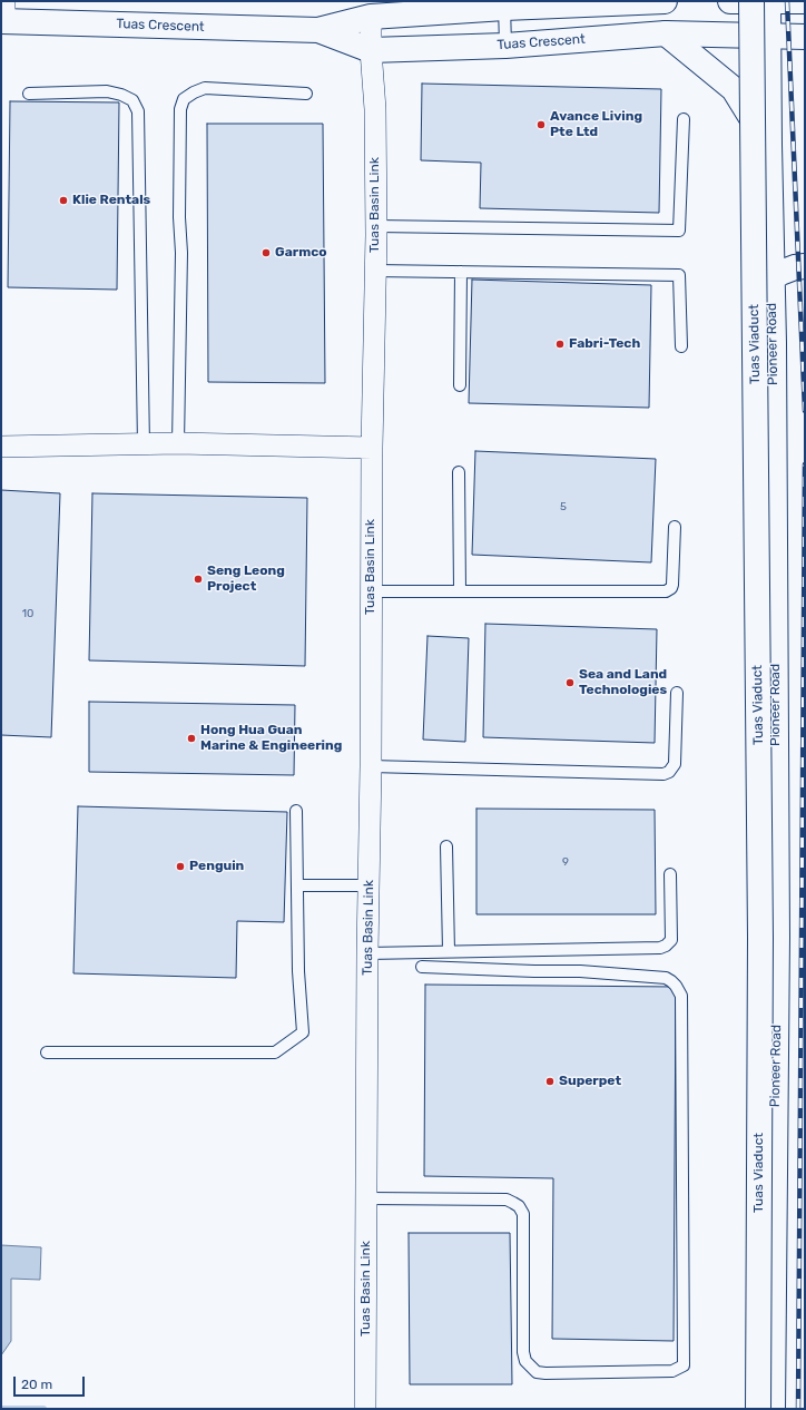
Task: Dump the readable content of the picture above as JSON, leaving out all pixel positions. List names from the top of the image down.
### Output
{
  "streets": {
    "main road": ["Tuas Crescent", "Tuas Viaduct", "Pioneer Road"],
    "street": ["Tuas Basin Link"]
  },
  "crossings": [
    ["Tuas Crescent", "Tuas Basin Link"],
    ["Tuas Crescent", "Pioneer Road"]
  ],
  "places": [
    "Avance Living Pte Ltd",
    "Klie Rentals",
    "Garmco",
    "Fabri-Tech",
    "Seng Leong Project",
    "Sea and Land Technologies",
    "Hong Hua Guan Marine & Engineering",
    "Penguin",
    "Superpet"
  ],
  "house_numbers": ["5", "10", "9"],
  "scale_bar": "20 m"
}
